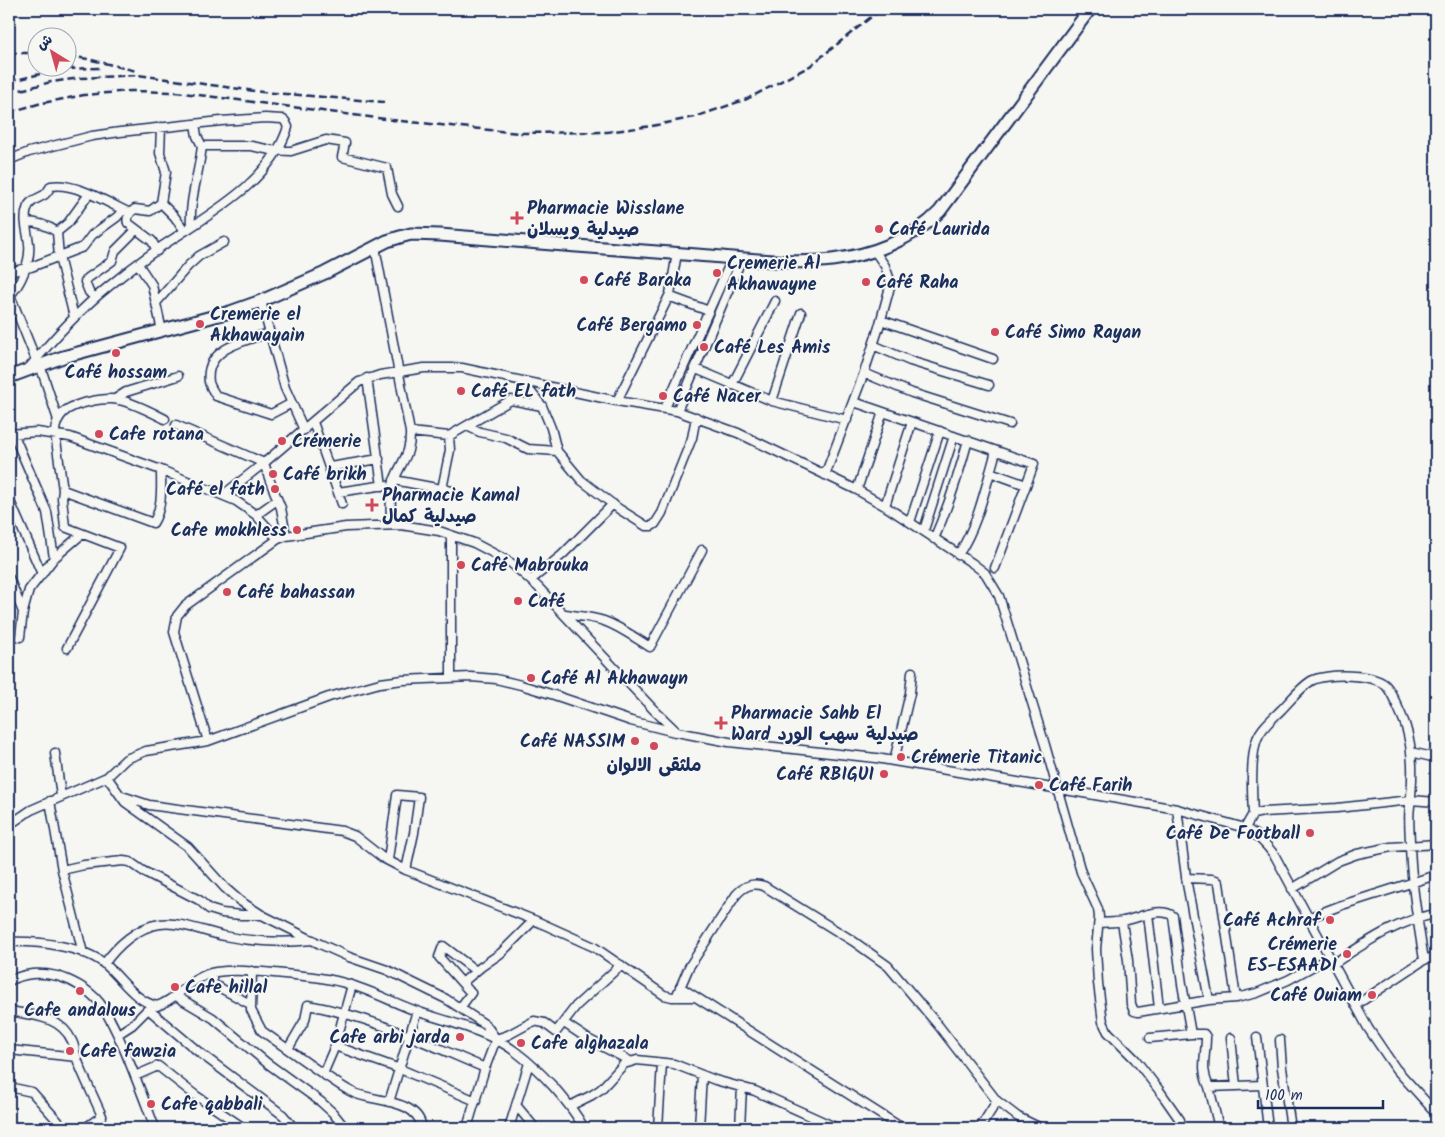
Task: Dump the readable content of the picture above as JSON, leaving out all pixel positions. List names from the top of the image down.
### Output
{
  "places": {
    "health": ["Pharmacie Wisslane صيدلية ويسلان", "Pharmacie Kamal صيدلية كمال", "Pharmacie Sahb El Ward صيدلية سهب الورد"],
    "other": [
      "Café Laurida",
      "Cremerie Al Akhawayne",
      "Café Baraka",
      "Café Raha",
      "Cremerie el Akhawayain",
      "Café Bergamo",
      "Café Simo Rayan",
      "Café Les Amis",
      "Café hossam",
      "Café EL fath",
      "Café Nacer",
      "Cafe rotana",
      "Crémerie",
      "Café brikh",
      "Café el fath",
      "Cafe mokhless",
      "Café Mabrouka",
      "Café bahassan",
      "Café",
      "Café Al Akhawayn",
      "Café NASSIM",
      "ملثقى الالوان",
      "Crémerie Titanic",
      "Café RBIGUI",
      "Café Farih",
      "Café De Football",
      "Café Achraf",
      "Crémerie ES-ESAADI",
      "Cafe hillal",
      "Cafe andalous",
      "Café Ouiam",
      "Cafe arbi jarda",
      "Cafe alghazala",
      "Cafe fawzia",
      "Cafe qabbali"
    ]
  },
  "scale_bar": "100 m",
  "north": "top left"
}
